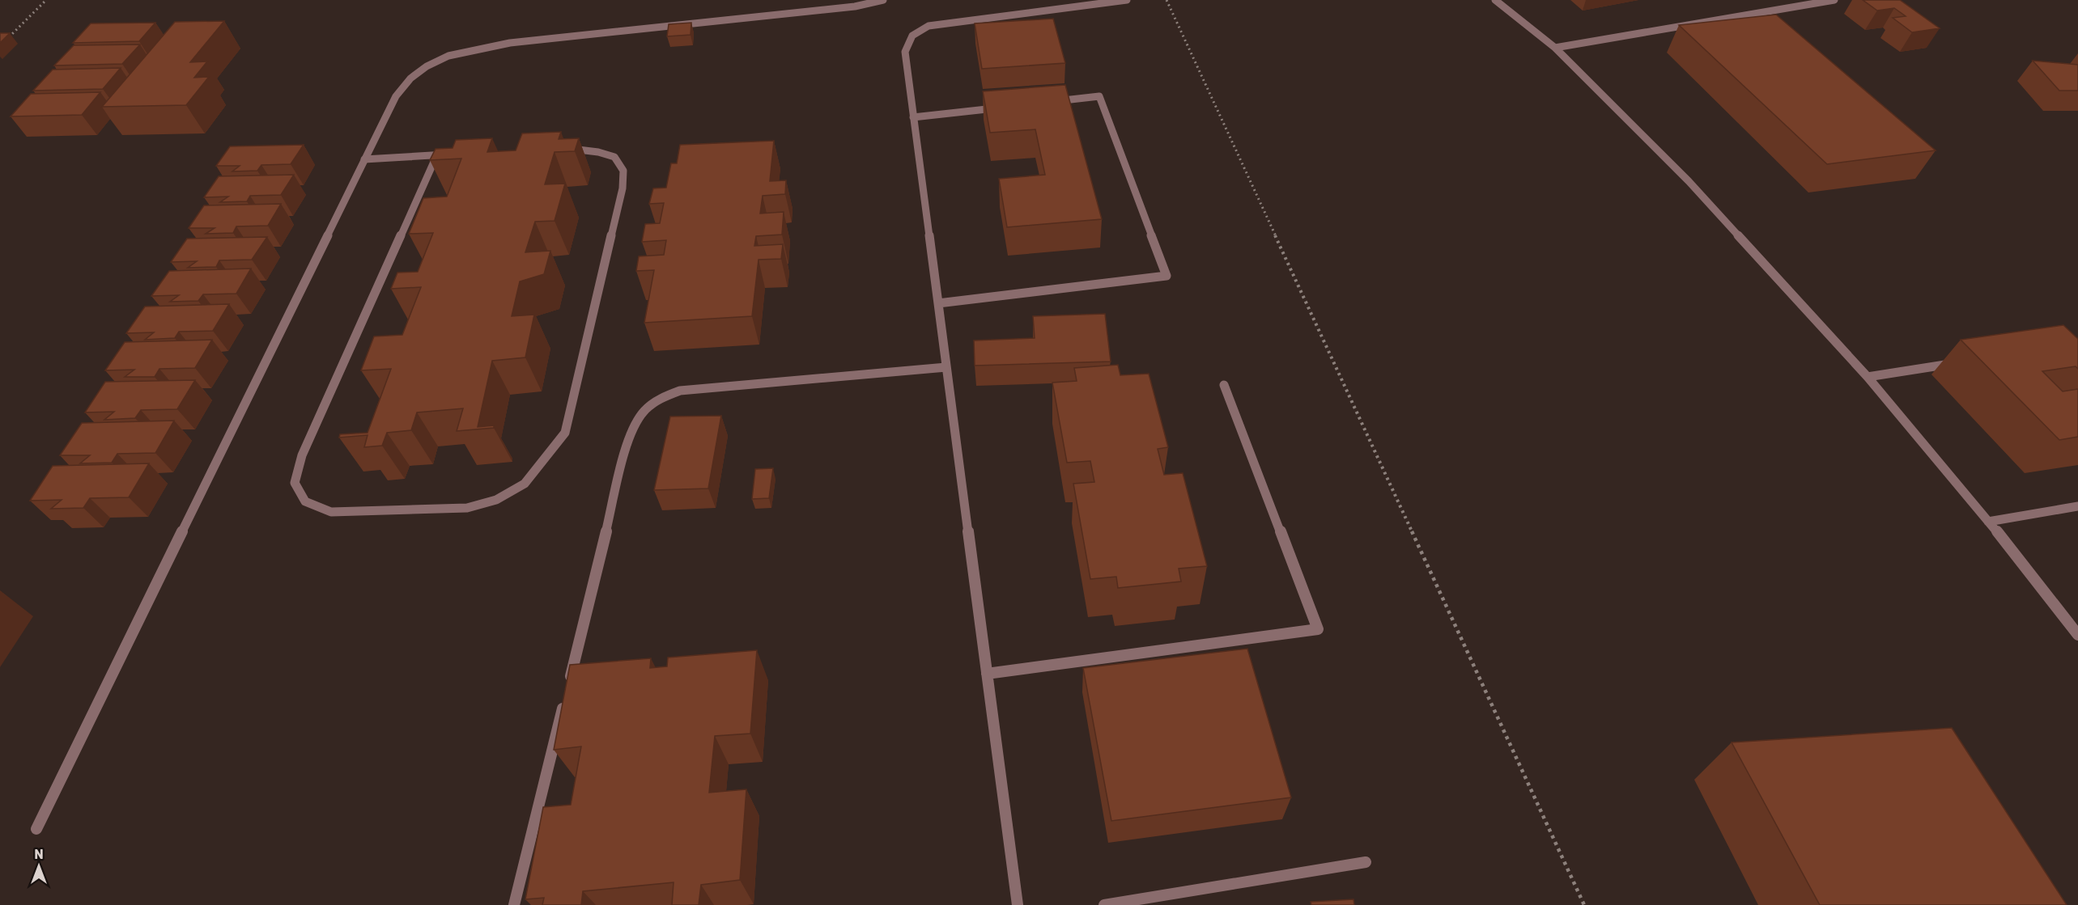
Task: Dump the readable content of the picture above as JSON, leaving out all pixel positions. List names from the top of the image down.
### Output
{
  "north": "top"
}
